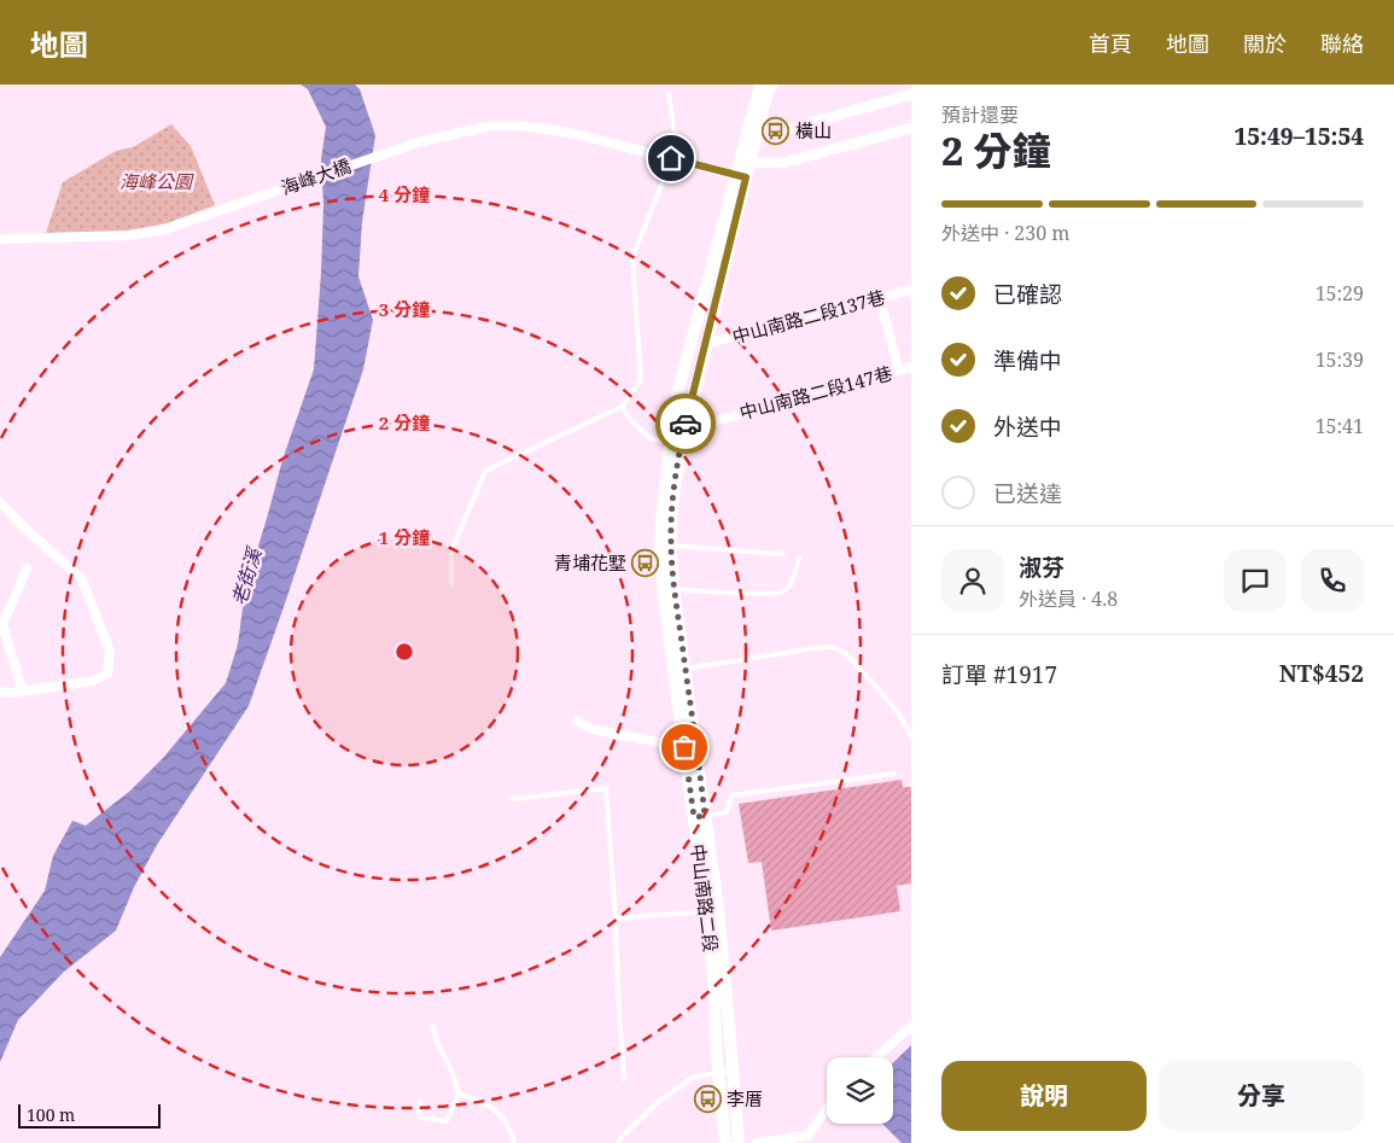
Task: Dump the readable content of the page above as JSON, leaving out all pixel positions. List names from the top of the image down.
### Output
{
  "streets": {
    "main road": ["中山南路二段"],
    "street": ["海峰大橋", "中山南路二段137巷", "中山南路二段147巷"]
  },
  "crossings": [
    ["海峰大橋", "中山南路二段"],
    ["中山南路二段137巷", "中山南路二段"],
    ["中山南路二段147巷", "中山南路二段"]
  ],
  "water": ["老街溪"],
  "parks": ["海峰公園"],
  "places": {
    "bus stop": ["橫山", "青埔花墅", "李厝"]
  },
  "scale_bar": "100 m",
  "page": {
    "header": "地圖",
    "nav": [
      "首頁",
      "地圖",
      "關於",
      "聯絡"
    ],
    "heading": ["2 分鐘", "預計還要", "15:49–15:54"],
    "panel": [
      "淑芬",
      "外送員 · 4.8",
      "訂單 #1917",
      "NT$452"
    ],
    "bar": "外送中 · 230 m",
    "list": [
      ["已確認", "15:29"],
      ["準備中", "15:39"],
      ["外送中", "15:41"],
      "已送達"
    ],
    "buttons": ["說明", "分享"],
    "scale": "100 m"
  },
  "rings": [
    "4 分鐘",
    "3 分鐘",
    "2 分鐘",
    "1 分鐘"
  ]
}
